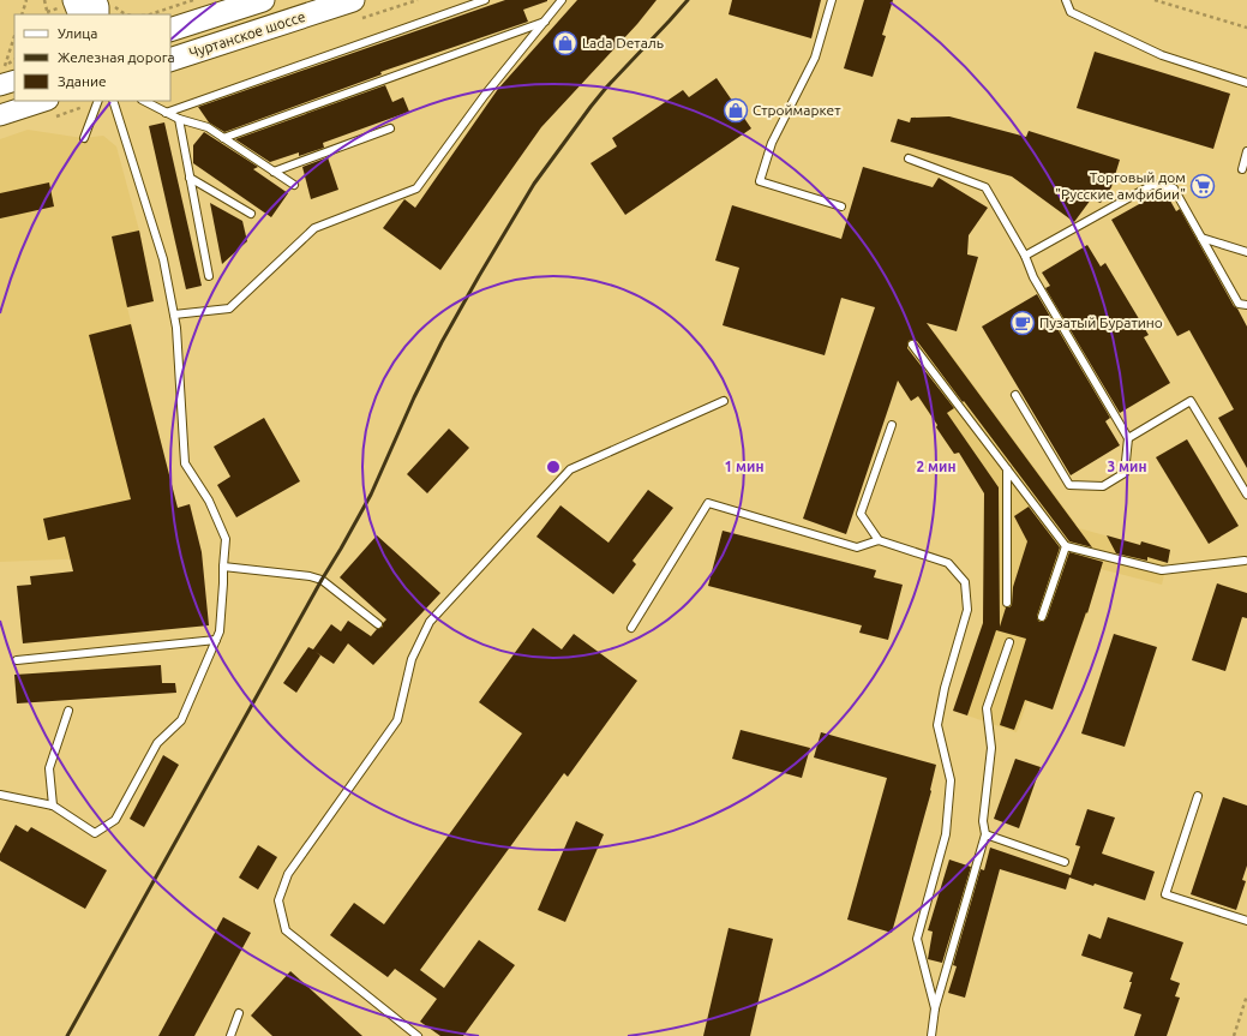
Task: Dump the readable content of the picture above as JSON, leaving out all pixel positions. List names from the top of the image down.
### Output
{
  "streets": {
    "main road": ["Чуртанское шоссе"]
  },
  "places": {
    "shop": ["Lada Dеталь", "Строймаркет"],
    "supermarket": ["Торговый дом \"Русские амфибии\""],
    "cafe": ["Пузатый Буратино"]
  },
  "legend": ["Улица", "Железная дорога", "Здание"],
  "rings": ["1 мин", "2 мин", "3 мин"]
}
